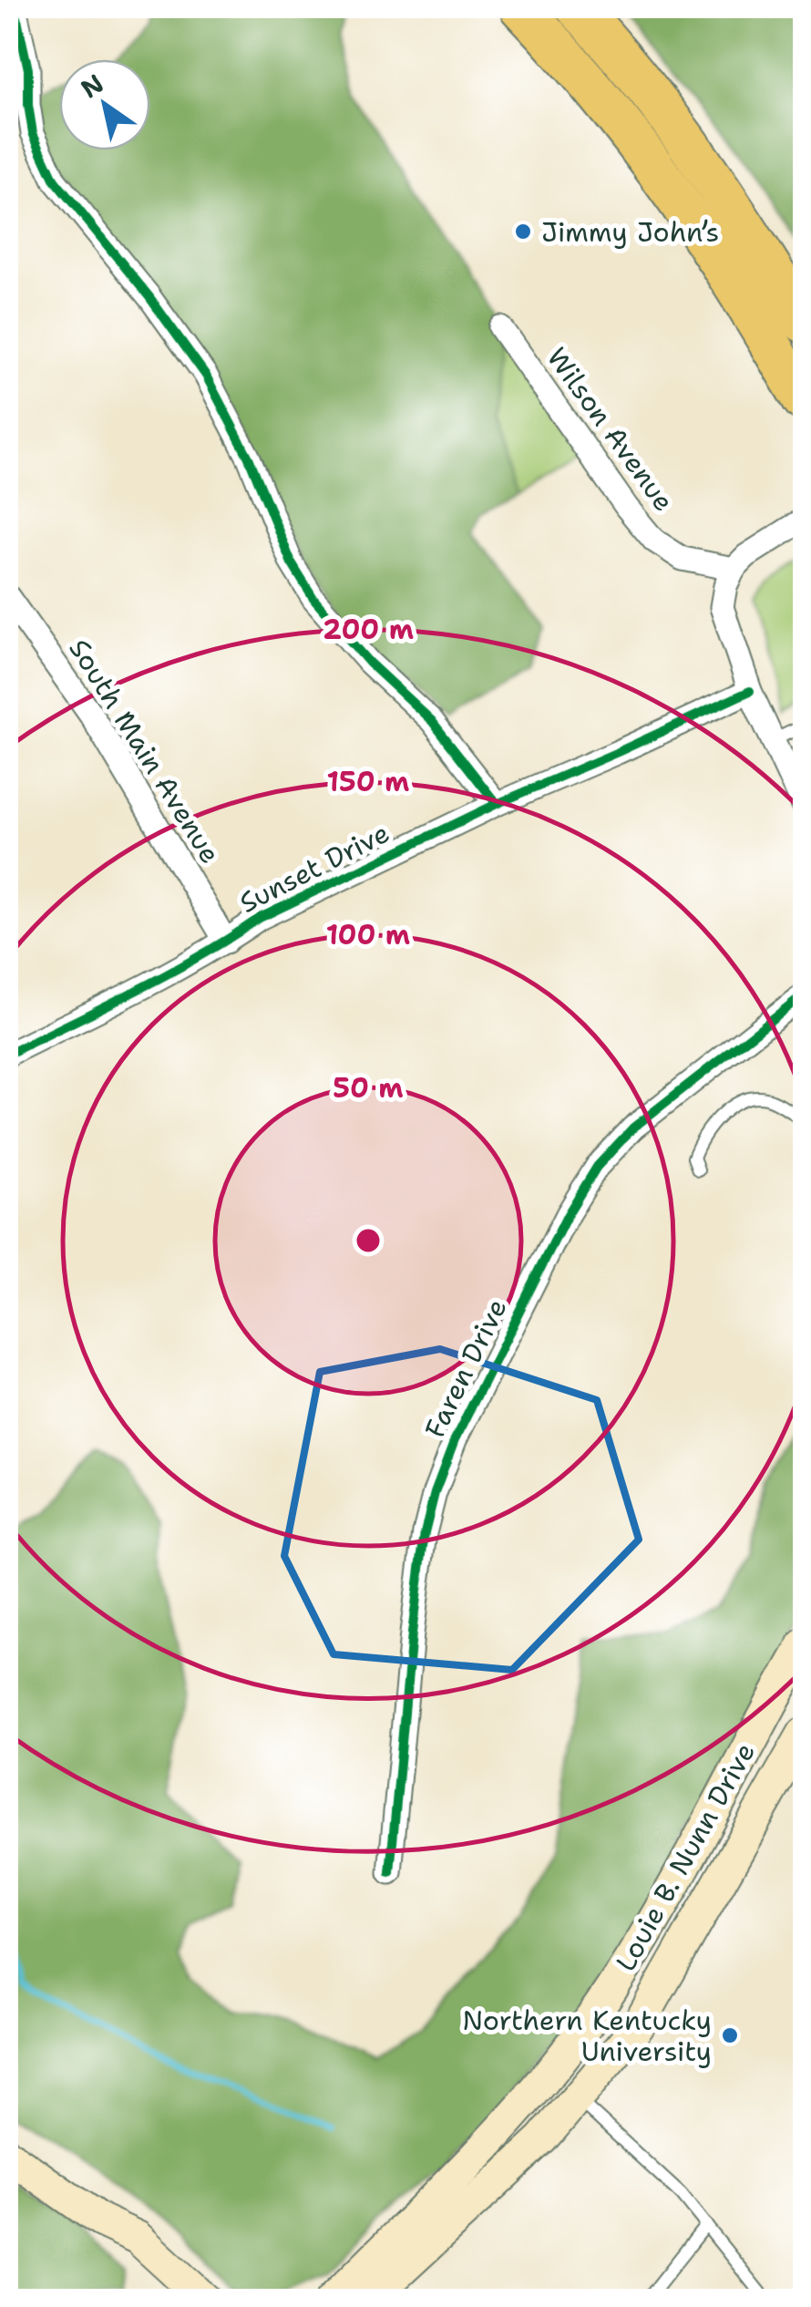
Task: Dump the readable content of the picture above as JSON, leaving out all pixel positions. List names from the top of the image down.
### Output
{
  "streets": {
    "main road": ["Louie B. Nunn Drive"],
    "street": [
      "Wilson Avenue",
      "South Main Avenue",
      "Sunset Drive",
      "Faren Drive"
    ]
  },
  "crossings": [
    ["South Main Avenue", "Sunset Drive"]
  ],
  "places": ["Jimmy John’s", "Northern Kentucky University"],
  "north": "top left",
  "rings": [
    "200 m",
    "150 m",
    "100 m",
    "50 m"
  ]
}
